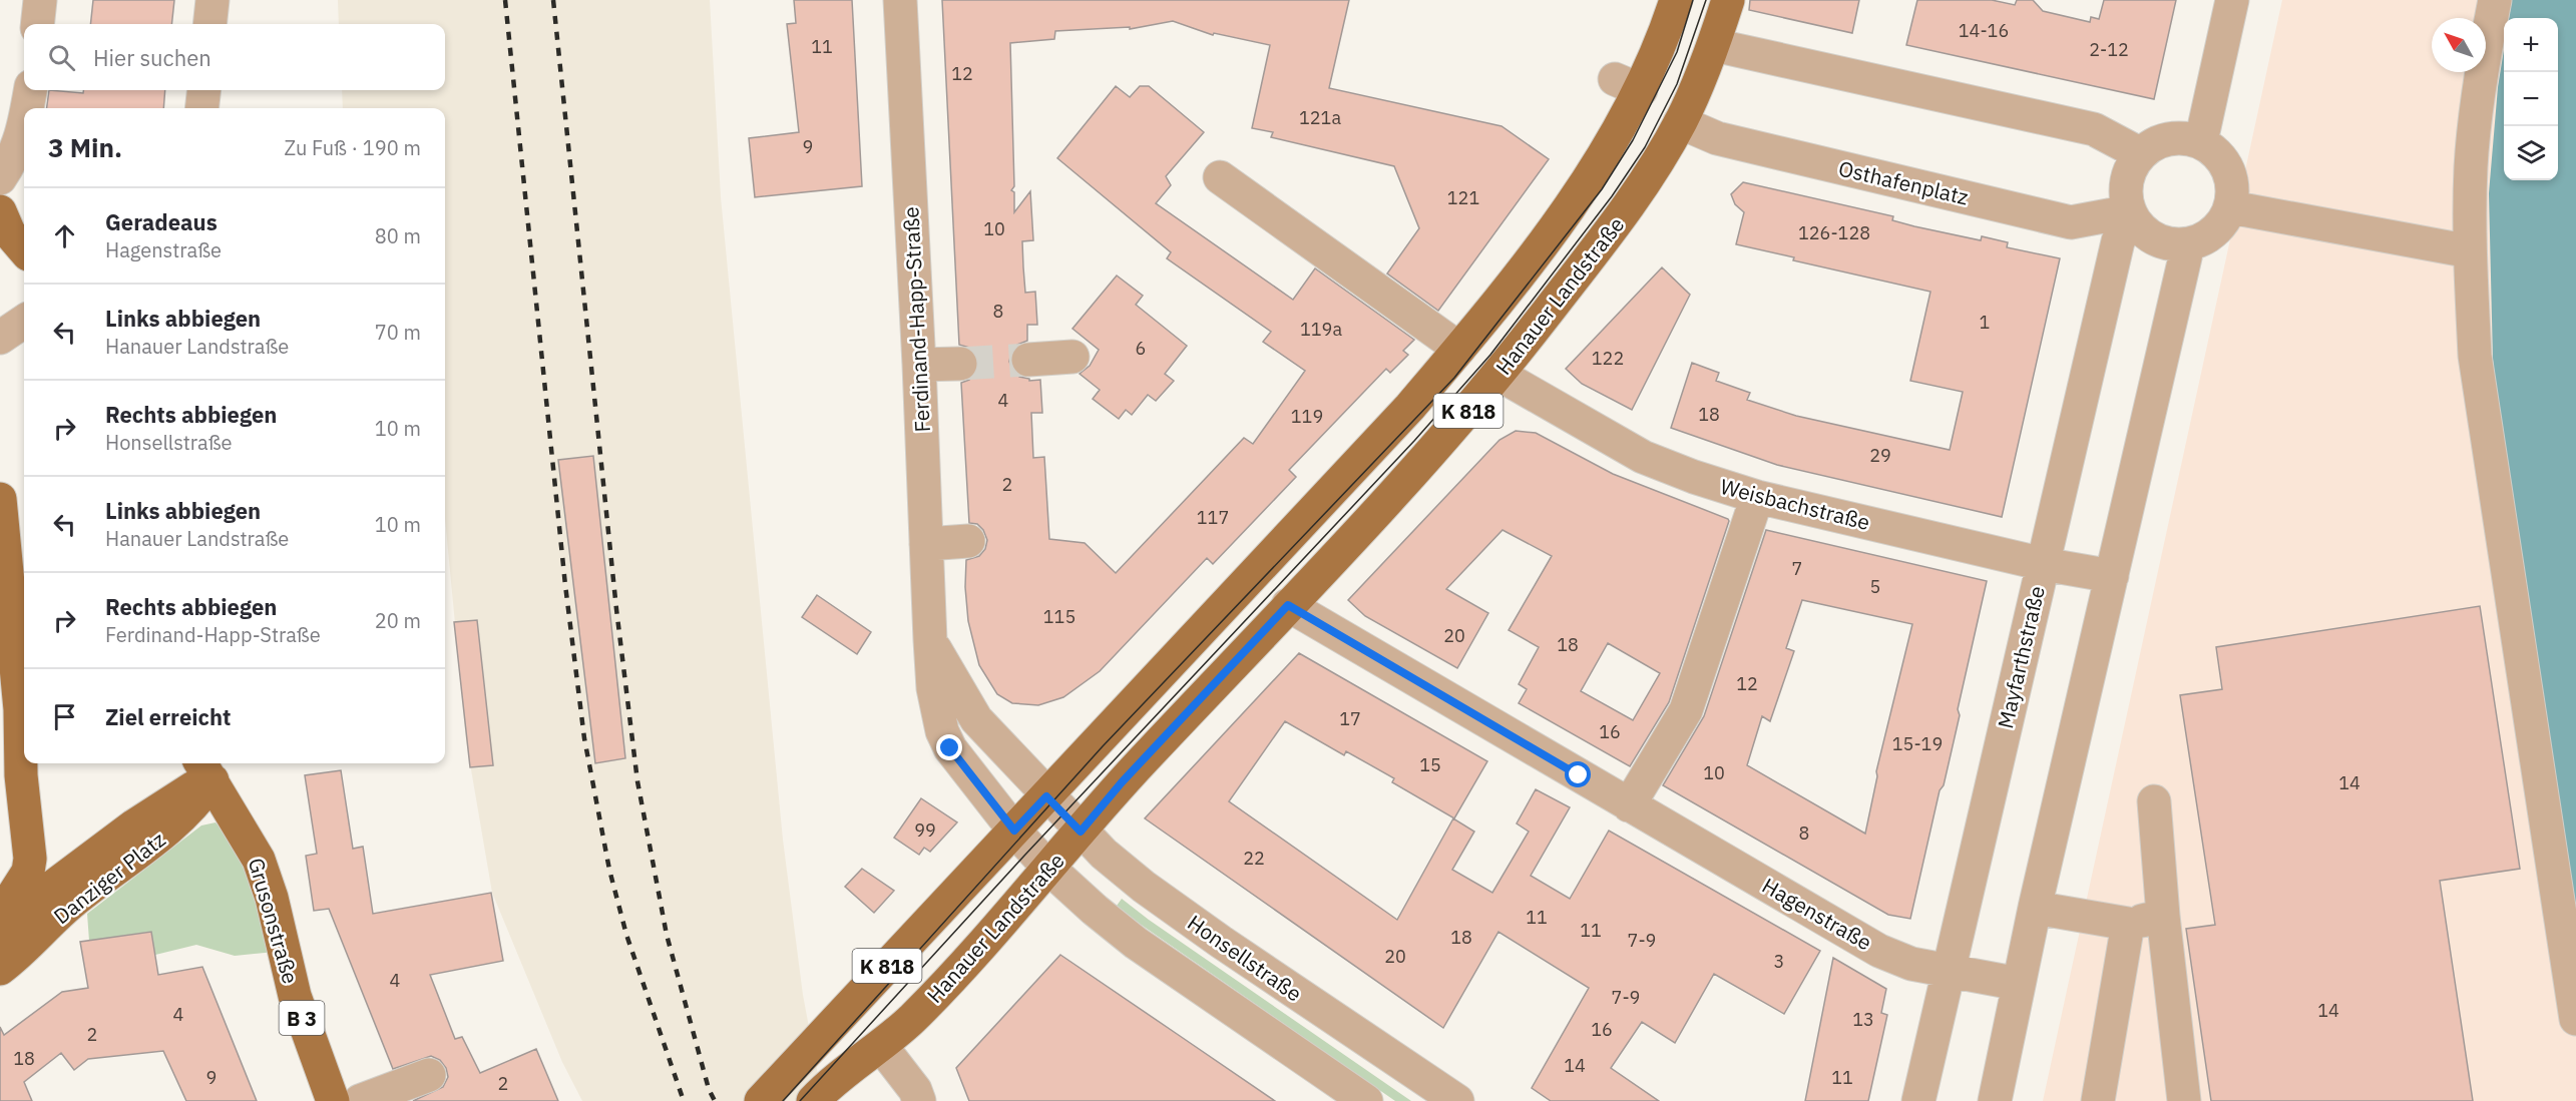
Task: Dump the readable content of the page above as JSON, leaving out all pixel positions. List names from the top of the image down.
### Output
{
  "streets": {
    "main road": [
      "Hanauer Landstraße",
      "K 818",
      "Danziger Platz",
      "Grusonstraße",
      "B 3"
    ],
    "street": [
      "Osthafenplatz",
      "Ferdinand-Happ-Straße",
      "Weisbachstraße",
      "Mayfarthstraße",
      "Hagenstraße",
      "Honsellstraße"
    ]
  },
  "crossings": [
    ["Osthafenplatz", "Hanauer Landstraße"],
    ["Osthafenplatz", "Mayfarthstraße"],
    ["Hanauer Landstraße", "Weisbachstraße"],
    ["Hanauer Landstraße", "Hagenstraße"],
    ["Hanauer Landstraße", "Honsellstraße"],
    ["Ferdinand-Happ-Straße", "K 818"],
    ["Ferdinand-Happ-Straße", "Honsellstraße"],
    ["K 818", "Honsellstraße"],
    ["Weisbachstraße", "Mayfarthstraße"],
    ["Mayfarthstraße", "Hagenstraße"],
    ["Danziger Platz", "Grusonstraße"]
  ],
  "house_numbers": [
    "14-16",
    "11",
    "2-12",
    "12",
    "121a",
    "9",
    "121",
    "10",
    "126-128",
    "8",
    "1",
    "119a",
    "6",
    "122",
    "4",
    "18",
    "119",
    "29",
    "2",
    "117",
    "7",
    "5",
    "115",
    "20",
    "18",
    "12",
    "17",
    "16",
    "15-19",
    "15",
    "10",
    "14",
    "99",
    "8",
    "22",
    "11",
    "11",
    "18",
    "7-9",
    "20",
    "3",
    "4",
    "7-9",
    "14",
    "4",
    "13",
    "16",
    "2",
    "18",
    "14",
    "9",
    "11",
    "2"
  ],
  "north": "top left",
  "page": {
    "map_buttons": ["+", "−"],
    "search": "Hier suchen",
    "heading": ["3 Min.", "Zu Fuß · 190 m"],
    "list": [
      ["Geradeaus", "Hagenstraße", "80 m"],
      ["Links abbiegen", "Hanauer Landstraße", "70 m"],
      ["Rechts abbiegen", "Honsellstraße", "10 m"],
      ["Links abbiegen", "Hanauer Landstraße", "10 m"],
      ["Rechts abbiegen", "Ferdinand-Happ-Straße", "20 m"],
      "Ziel erreicht"
    ]
  }
}
